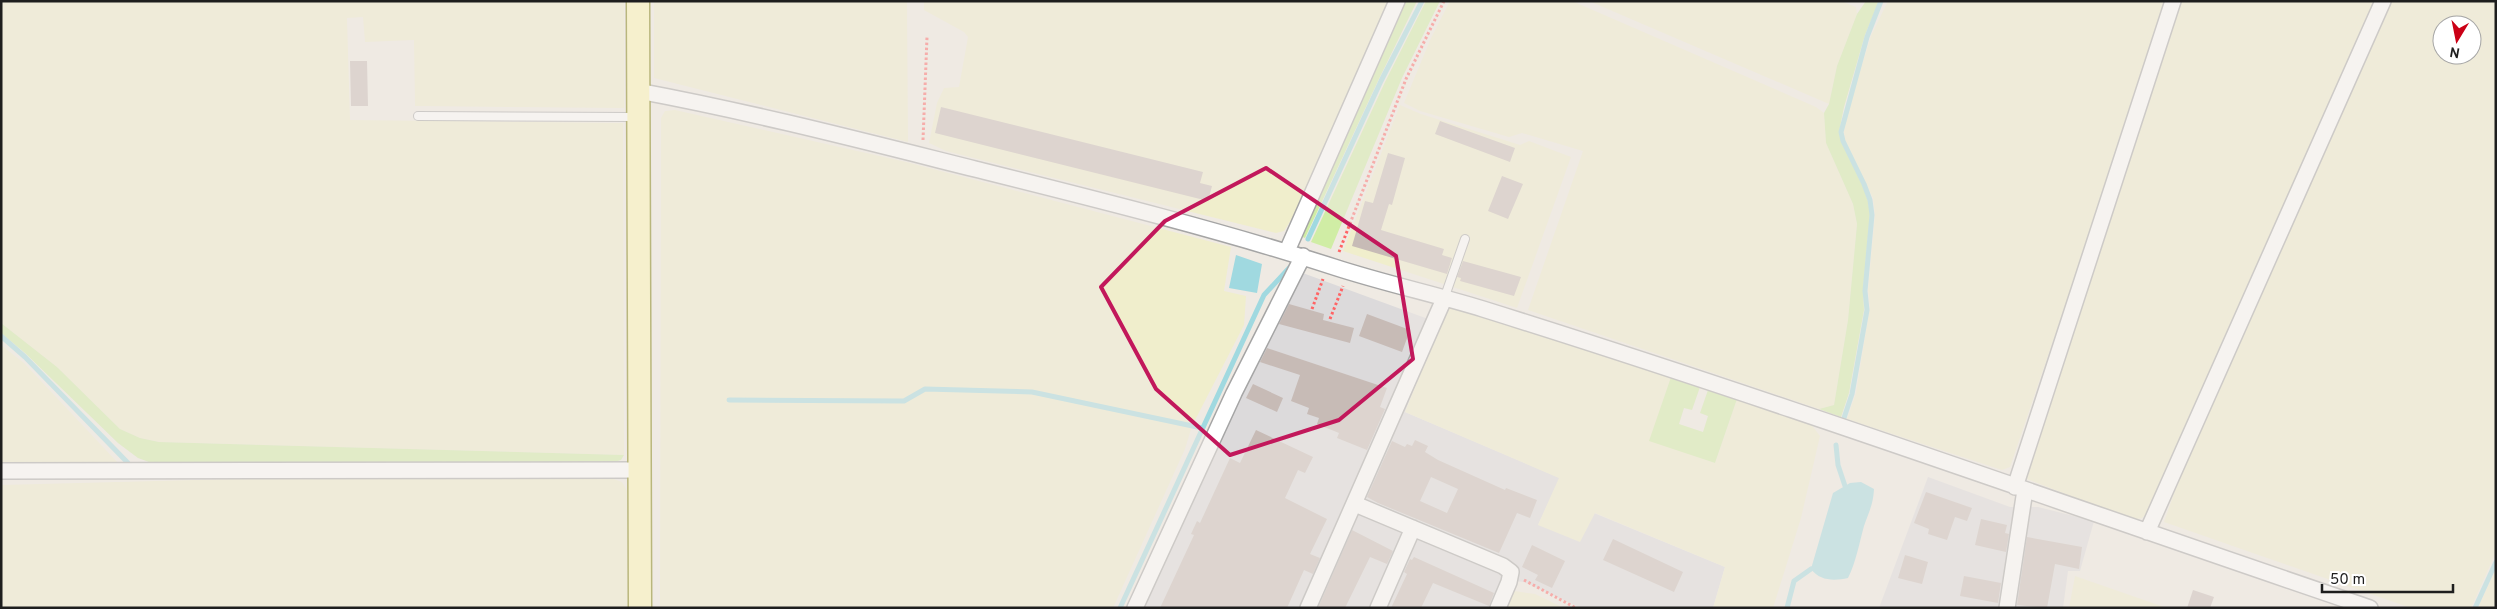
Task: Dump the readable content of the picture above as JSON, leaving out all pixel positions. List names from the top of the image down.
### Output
{
  "scale_bar": "50 m",
  "north": "bottom"
}
